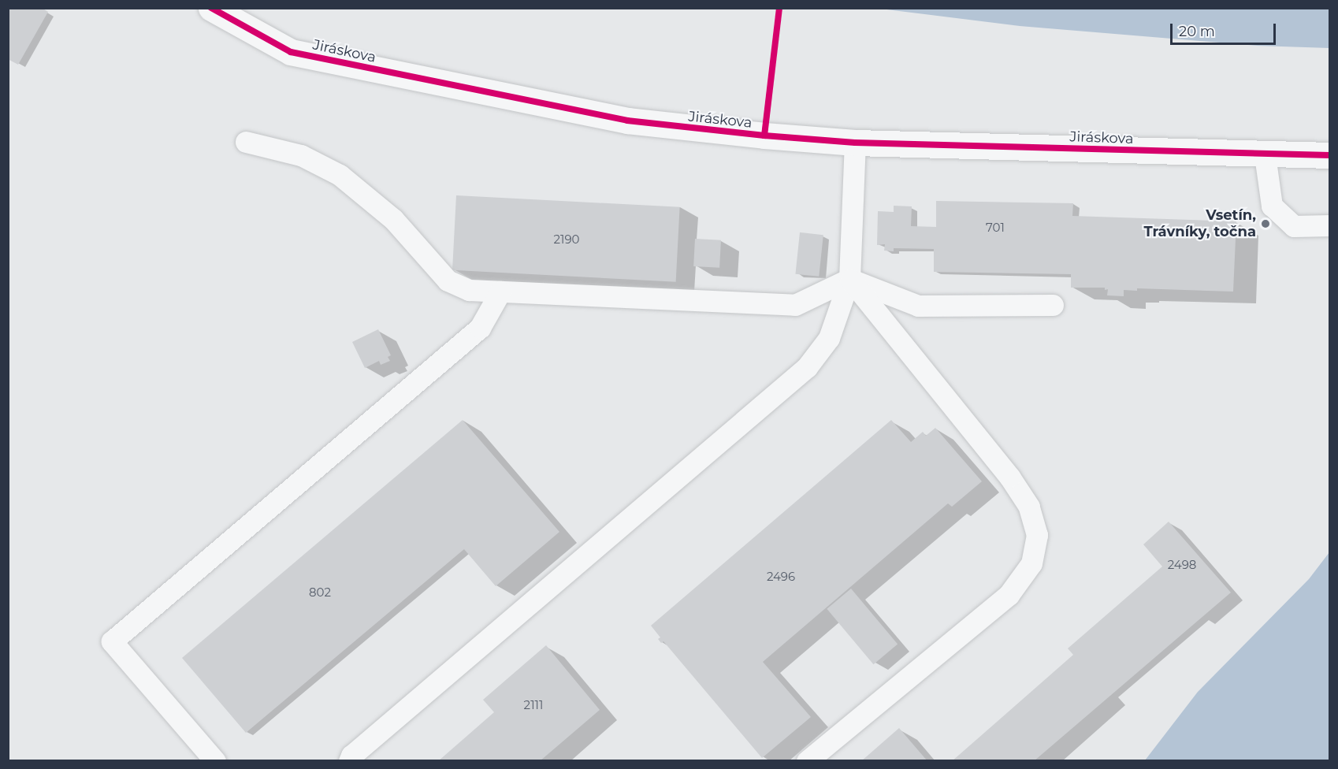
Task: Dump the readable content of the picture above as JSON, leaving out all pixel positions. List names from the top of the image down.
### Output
{
  "streets": {
    "street": ["Jiráskova"]
  },
  "places": ["Vsetín, Trávníky, točna"],
  "house_numbers": [
    "701",
    "2190",
    "2498",
    "2496",
    "802",
    "2111"
  ],
  "scale_bar": "20 m"
}
